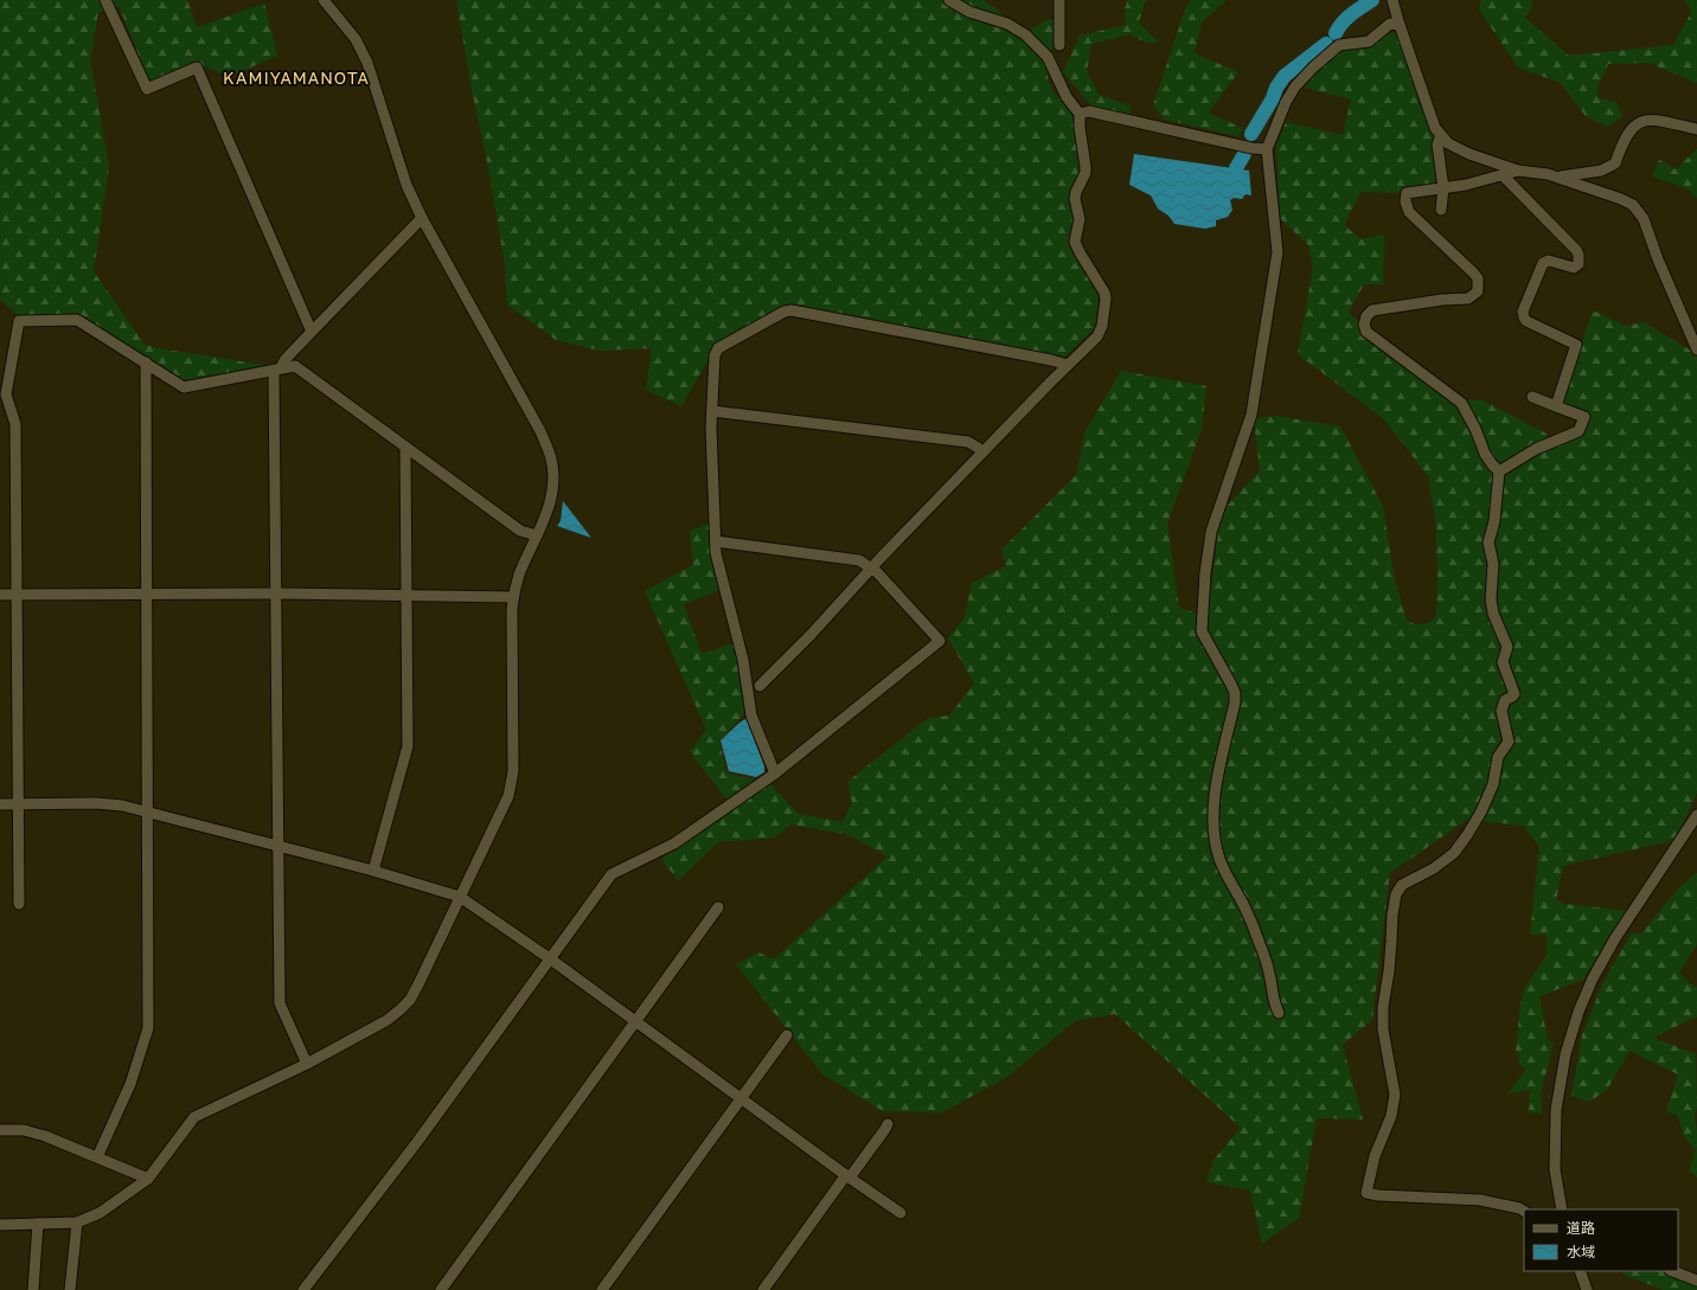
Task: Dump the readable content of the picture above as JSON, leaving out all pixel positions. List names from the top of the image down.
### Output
{
  "districts": ["KAMIYAMANOTA"],
  "legend": ["道路", "水域"]
}
